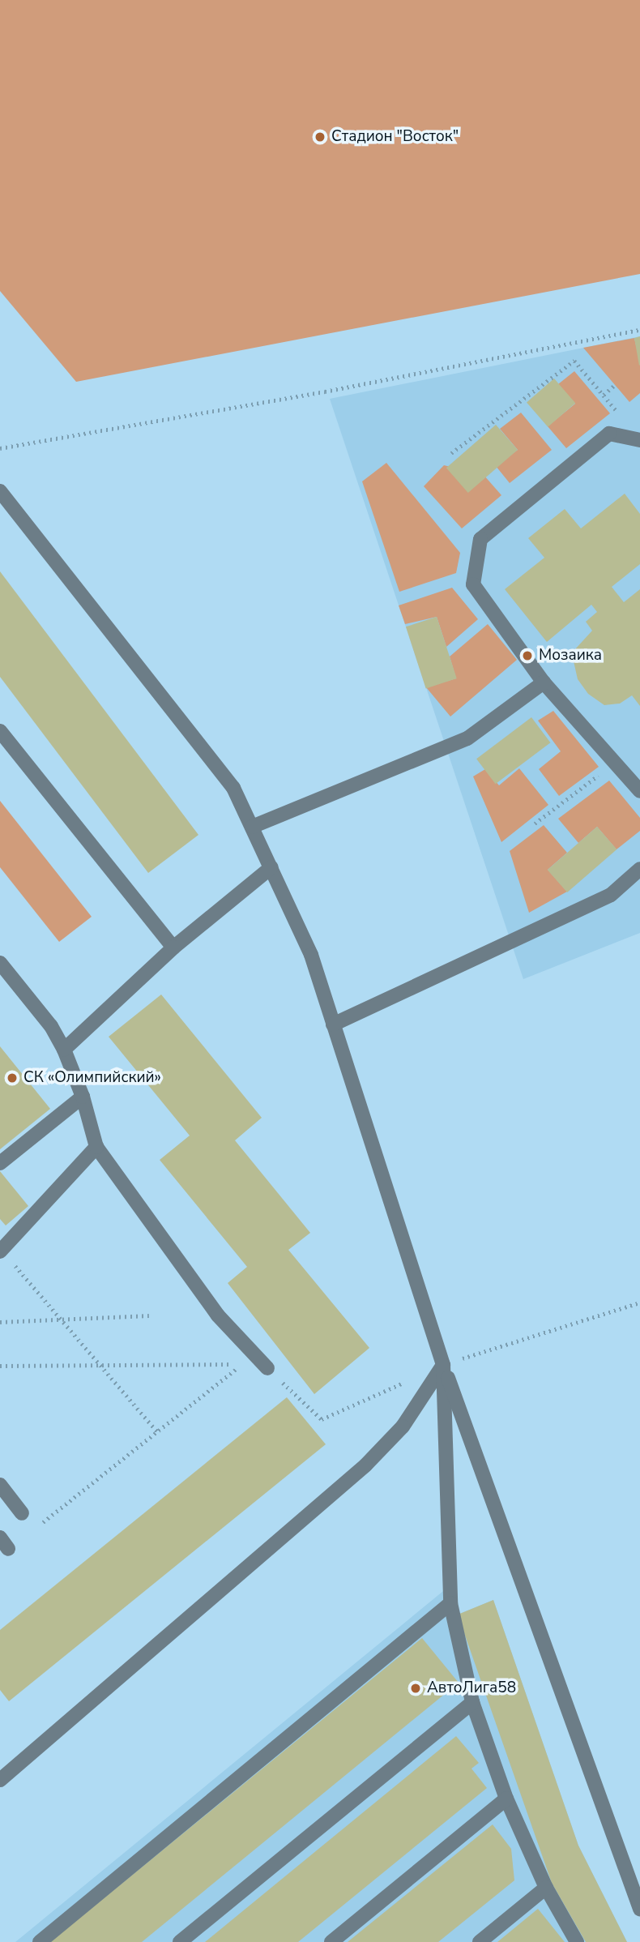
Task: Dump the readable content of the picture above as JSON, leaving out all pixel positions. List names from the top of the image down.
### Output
{
  "places": [
    "Стадион \"Восток\"",
    "Мозаика",
    "СК «Олимпийский»",
    "АвтоЛига58"
  ]
}
